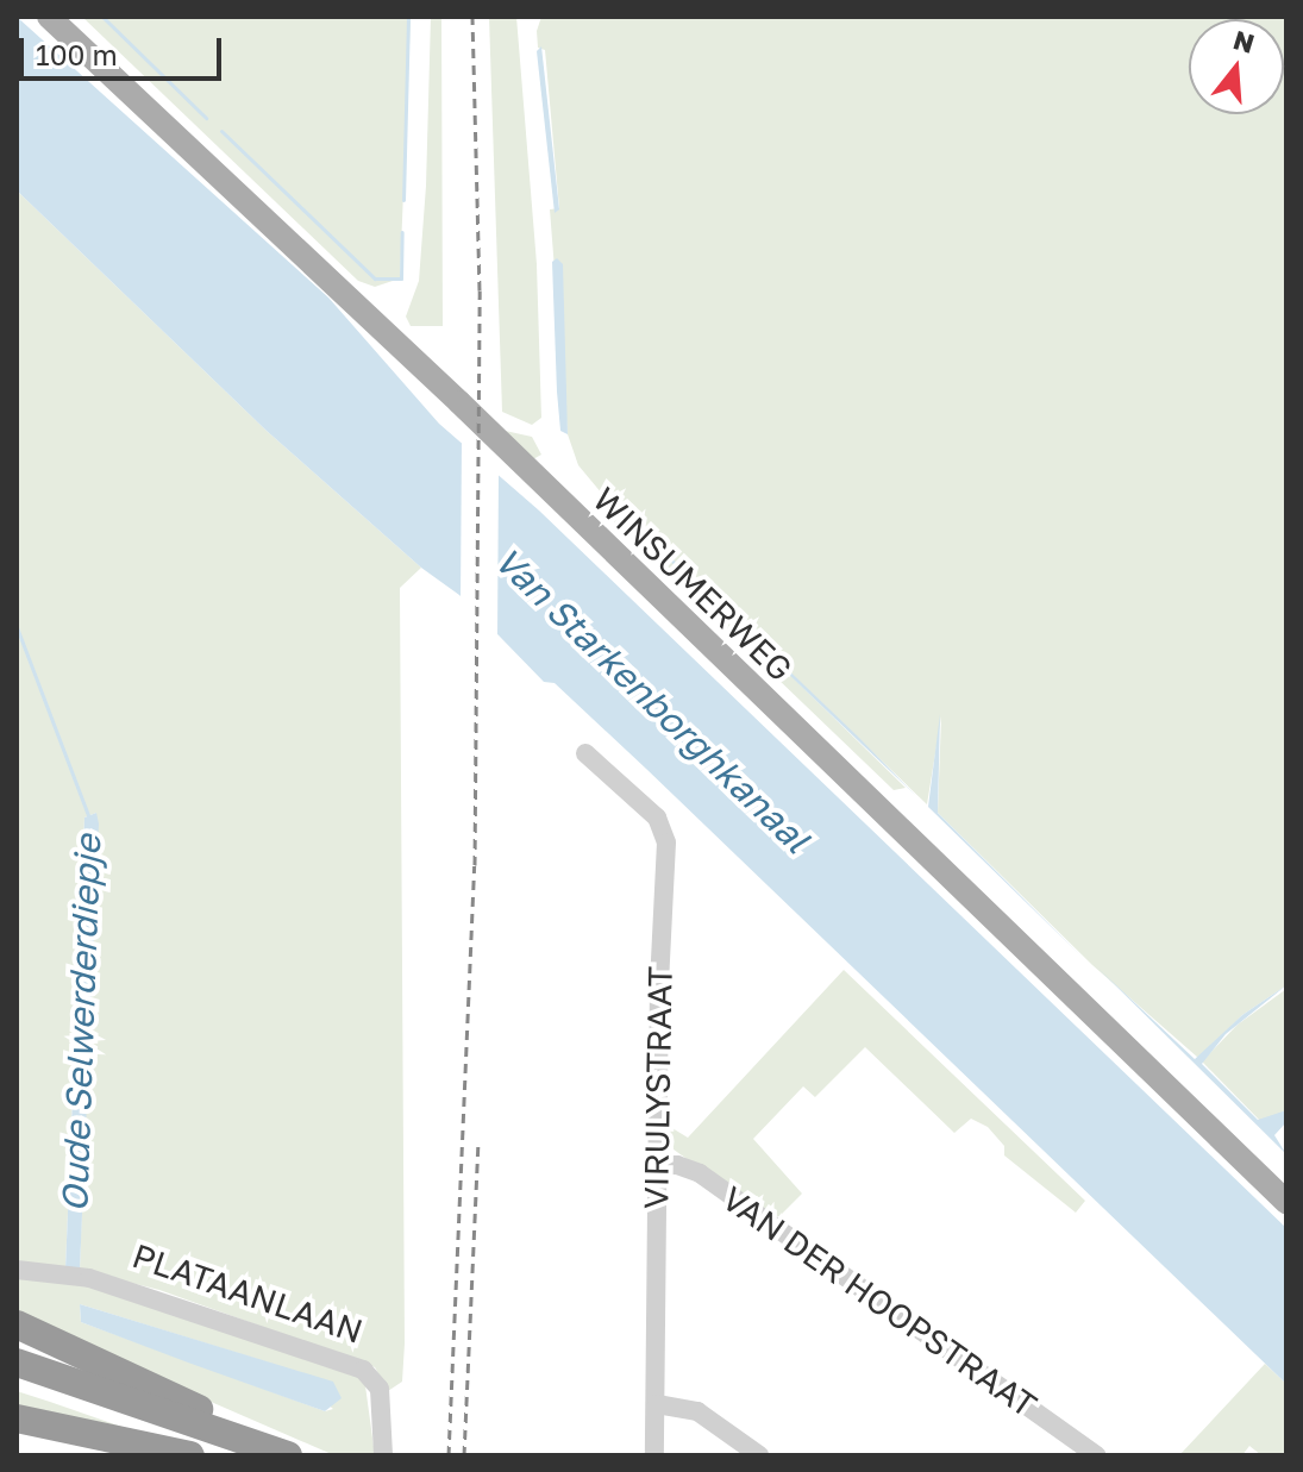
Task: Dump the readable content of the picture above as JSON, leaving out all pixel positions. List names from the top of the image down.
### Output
{
  "streets": {
    "main road": ["WINSUMERWEG"],
    "street": ["VIRULYSTRAAT", "PLATAANLAAN", "VAN DER HOOPSTRAAT"]
  },
  "crossings": [
    ["VIRULYSTRAAT", "VAN DER HOOPSTRAAT"]
  ],
  "water": ["Van Starkenborghkanaal", "Oude Selwerderdiepje"],
  "scale_bar": "100 m",
  "north": "top"
}
